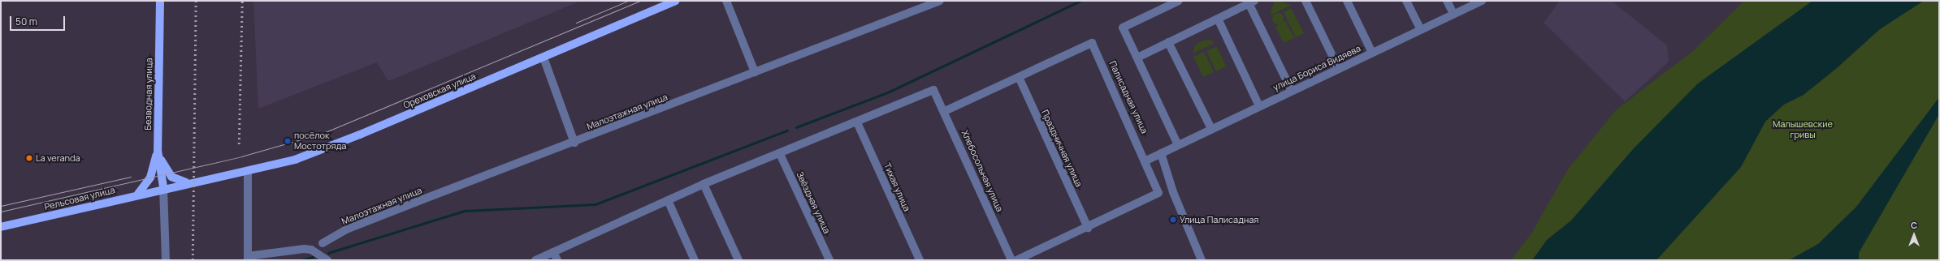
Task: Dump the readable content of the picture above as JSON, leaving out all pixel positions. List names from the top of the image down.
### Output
{
  "streets": {
    "main road": ["Ореховская улица", "Безводная улица", "Рельсовая улица"],
    "street": [
      "улица Бориса Видяева",
      "Палисадная улица",
      "Малоэтажная улица",
      "Праздничная улица",
      "Хлебосольная улица",
      "Тихая улица",
      "Звёздная улица"
    ]
  },
  "crossings": [
    ["улица Бориса Видяева", "Палисадная улица"],
    ["Ореховская улица", "Рельсовая улица"],
    ["Безводная улица", "Рельсовая улица"],
    ["Палисадная улица", "Праздничная улица"],
    ["Хлебосольная улица", "Тихая улица"]
  ],
  "parks": ["Малышевские гривы"],
  "places": ["посёлок Мостотряда", "La veranda", "Улица Палисадная"],
  "scale_bar": "50 m",
  "north": "top"
}
